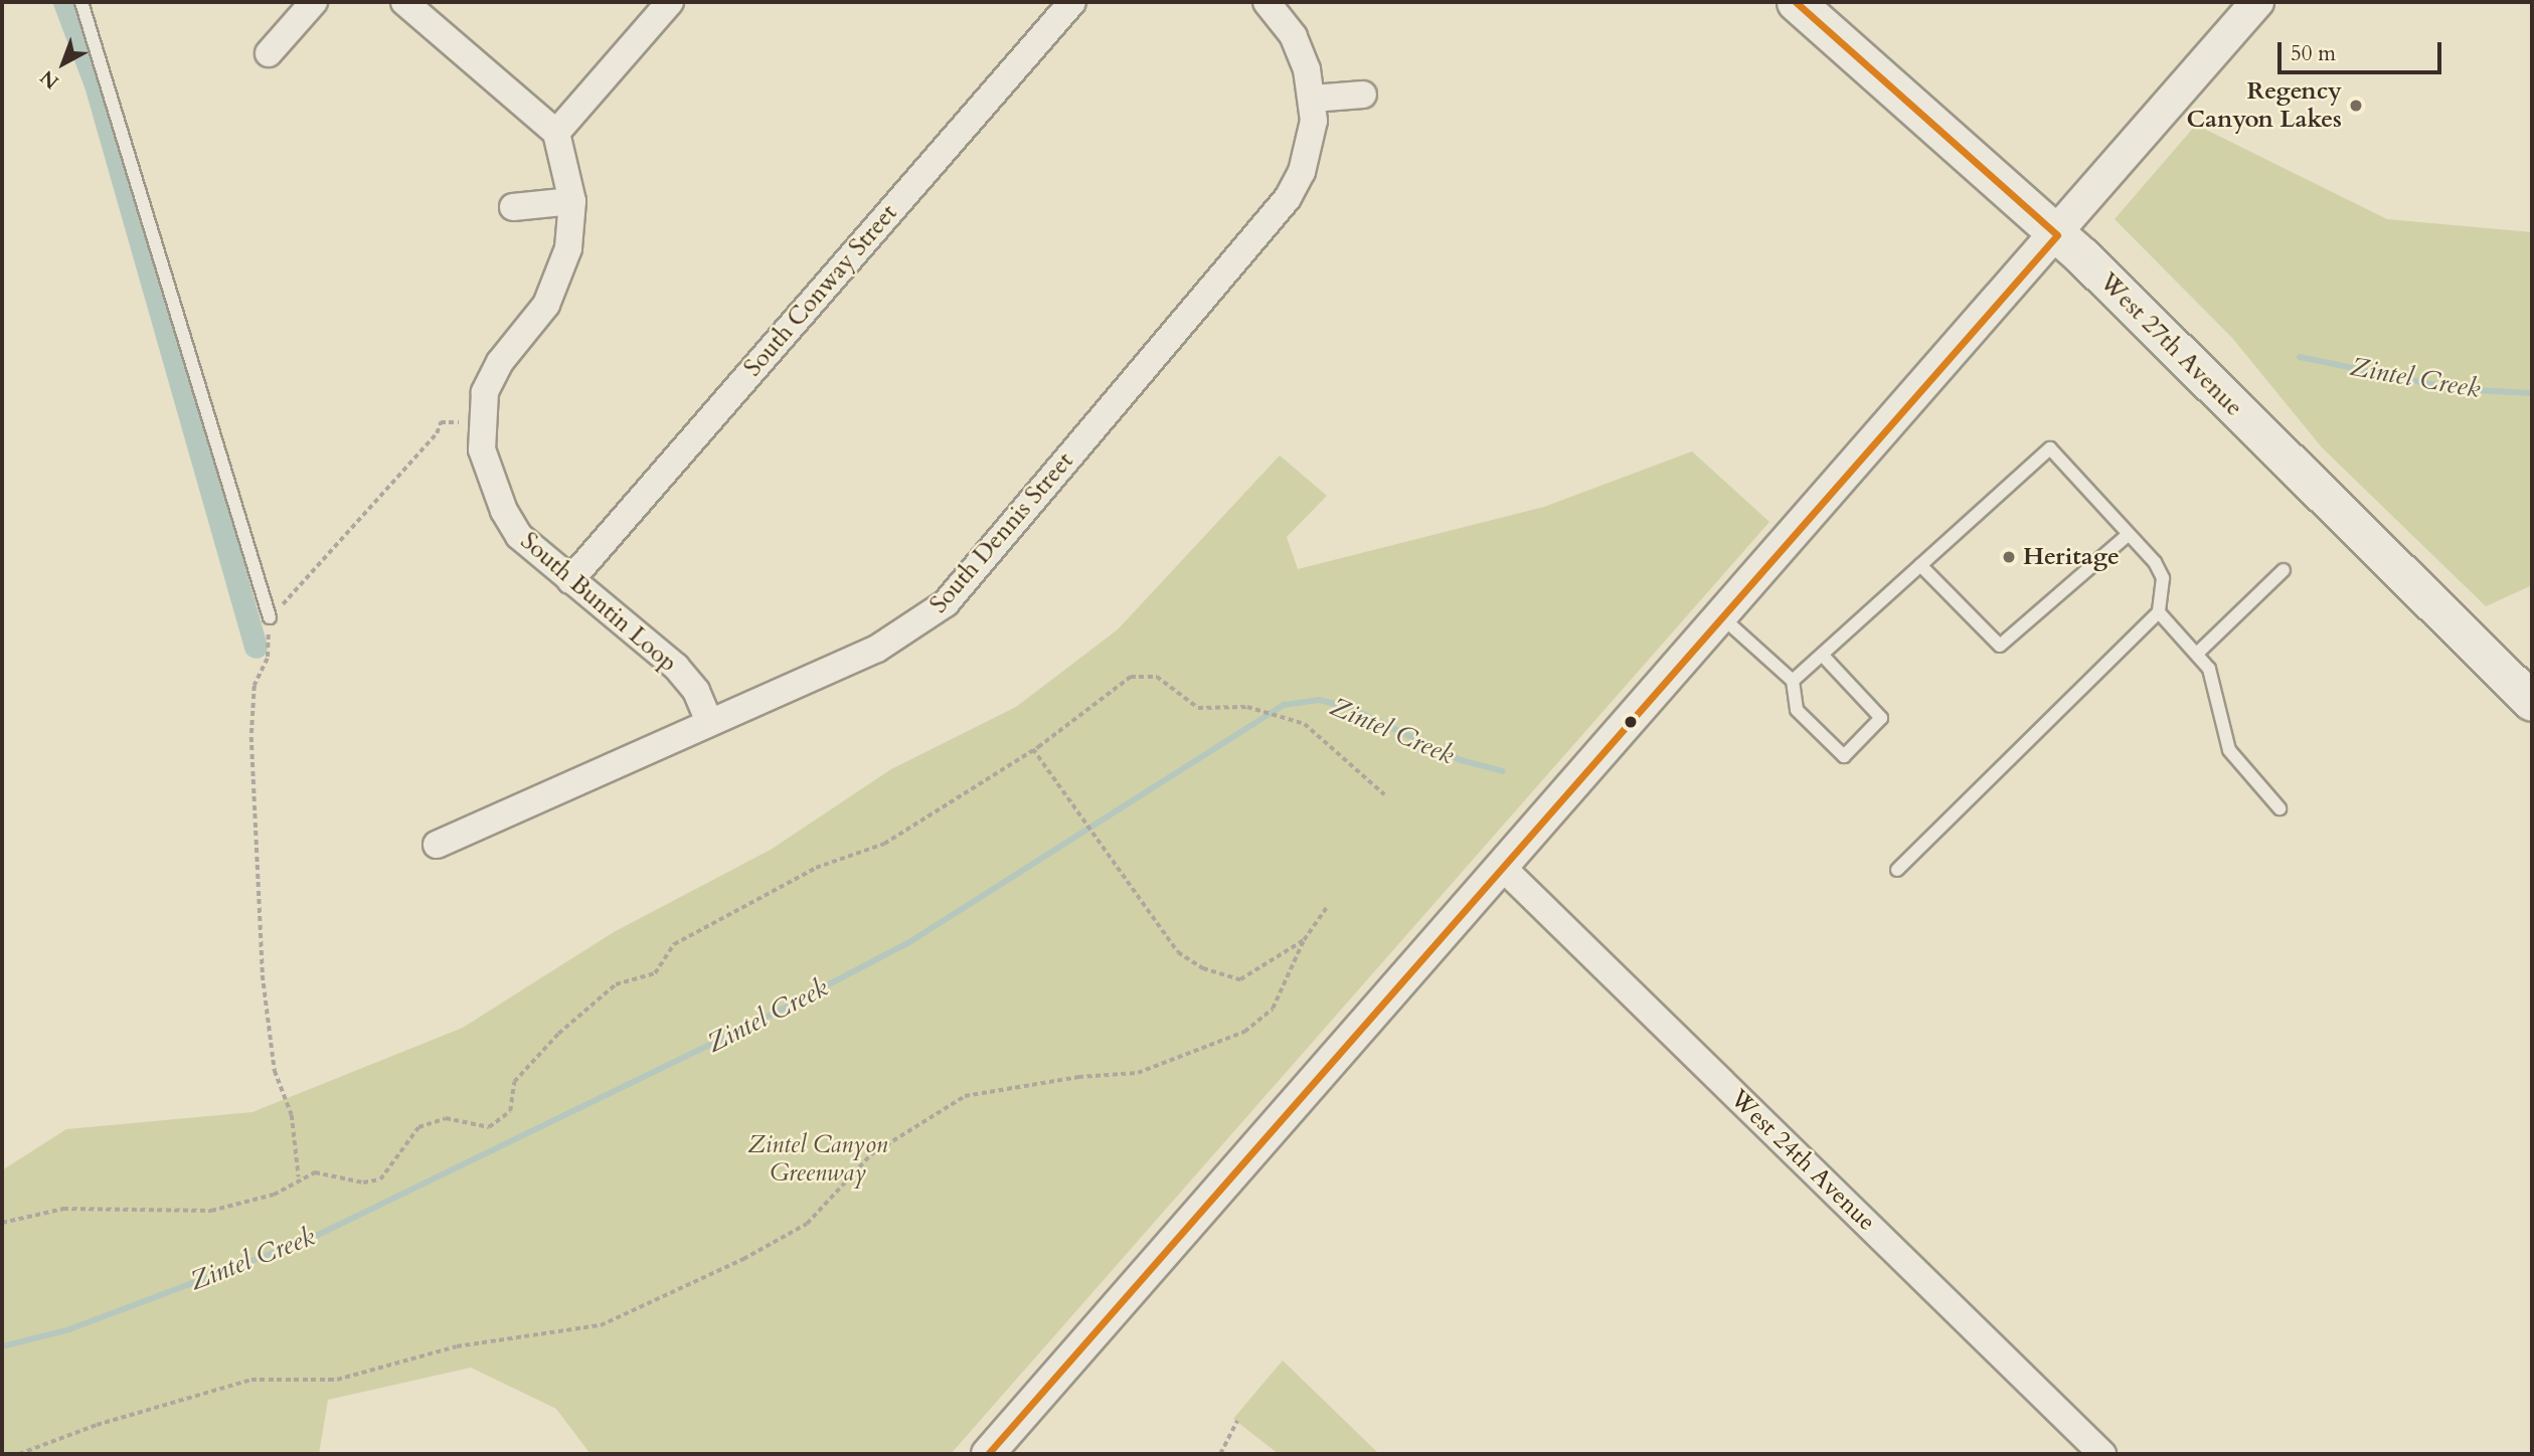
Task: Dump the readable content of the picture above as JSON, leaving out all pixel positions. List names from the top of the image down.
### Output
{
  "streets": {
    "main road": ["West 27th Avenue"],
    "street": [
      "South Conway Street",
      "South Dennis Street",
      "South Buntin Loop",
      "West 24th Avenue"
    ]
  },
  "crossings": [
    ["South Conway Street", "South Buntin Loop"],
    ["South Dennis Street", "South Buntin Loop"]
  ],
  "water": ["Zintel Creek"],
  "parks": ["Zintel Canyon Greenway"],
  "places": ["Regency Canyon Lakes", "Heritage"],
  "scale_bar": "50 m",
  "north": "bottom left"
}
